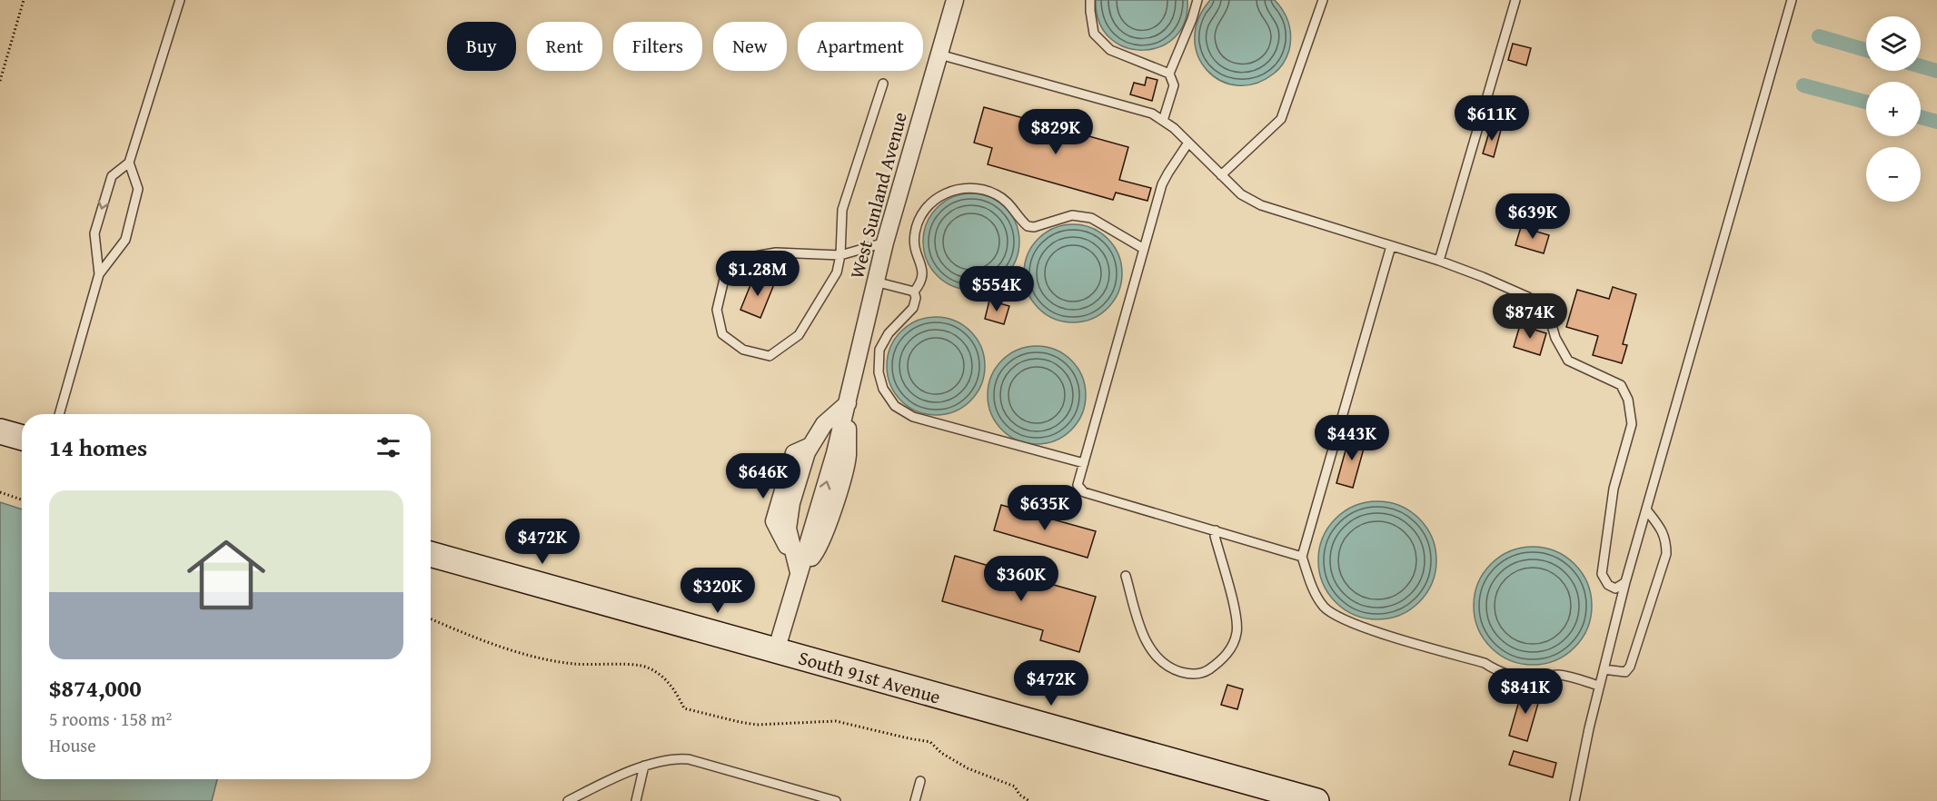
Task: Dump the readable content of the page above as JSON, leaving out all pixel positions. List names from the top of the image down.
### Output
{
  "streets": {
    "main road": ["South 91st Avenue"],
    "street": ["West Sunland Avenue"]
  },
  "crossings": [
    ["West Sunland Avenue", "South 91st Avenue"]
  ],
  "page": {
    "map_buttons": ["+", "−"],
    "chip": [
      "Buy",
      "Rent",
      "Filters",
      "New",
      "Apartment"
    ],
    "price": [
      "$611K",
      "$829K",
      "$639K",
      "$1.28M",
      "$554K",
      "$874K",
      "$443K",
      "$646K",
      "$635K",
      "$472K",
      "$360K",
      "$320K",
      "$472K",
      "$841K"
    ],
    "heading": "14 homes",
    "list": [
      {
        "name": "$874,000",
        "note": "5 rooms · 158 m² · House"
      }
    ]
  }
}
